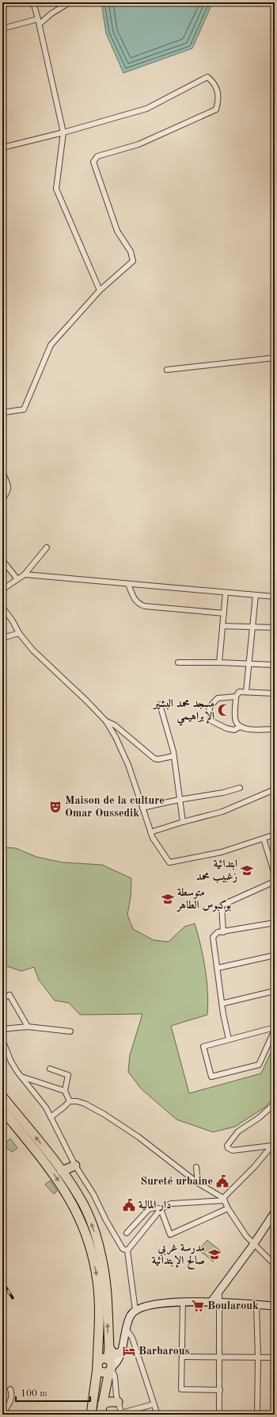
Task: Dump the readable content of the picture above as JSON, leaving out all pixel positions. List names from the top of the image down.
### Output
{
  "places": {
    "mosque": ["مسجد محمد البشير الإبراهيمي"],
    "theatre": ["Maison de la culture Omar Oussedik"],
    "school or university": ["ابتدائية زغبيب محمد", "متوسطة بوكبوس الطاهر", "مدرسة غربي صالح الإبتدائية"],
    "public building": ["Sureté urbaine", "دار المالية"],
    "supermarket": ["Boularouk"],
    "hotel": ["Barbarous"]
  },
  "scale_bar": "100 m"
}
